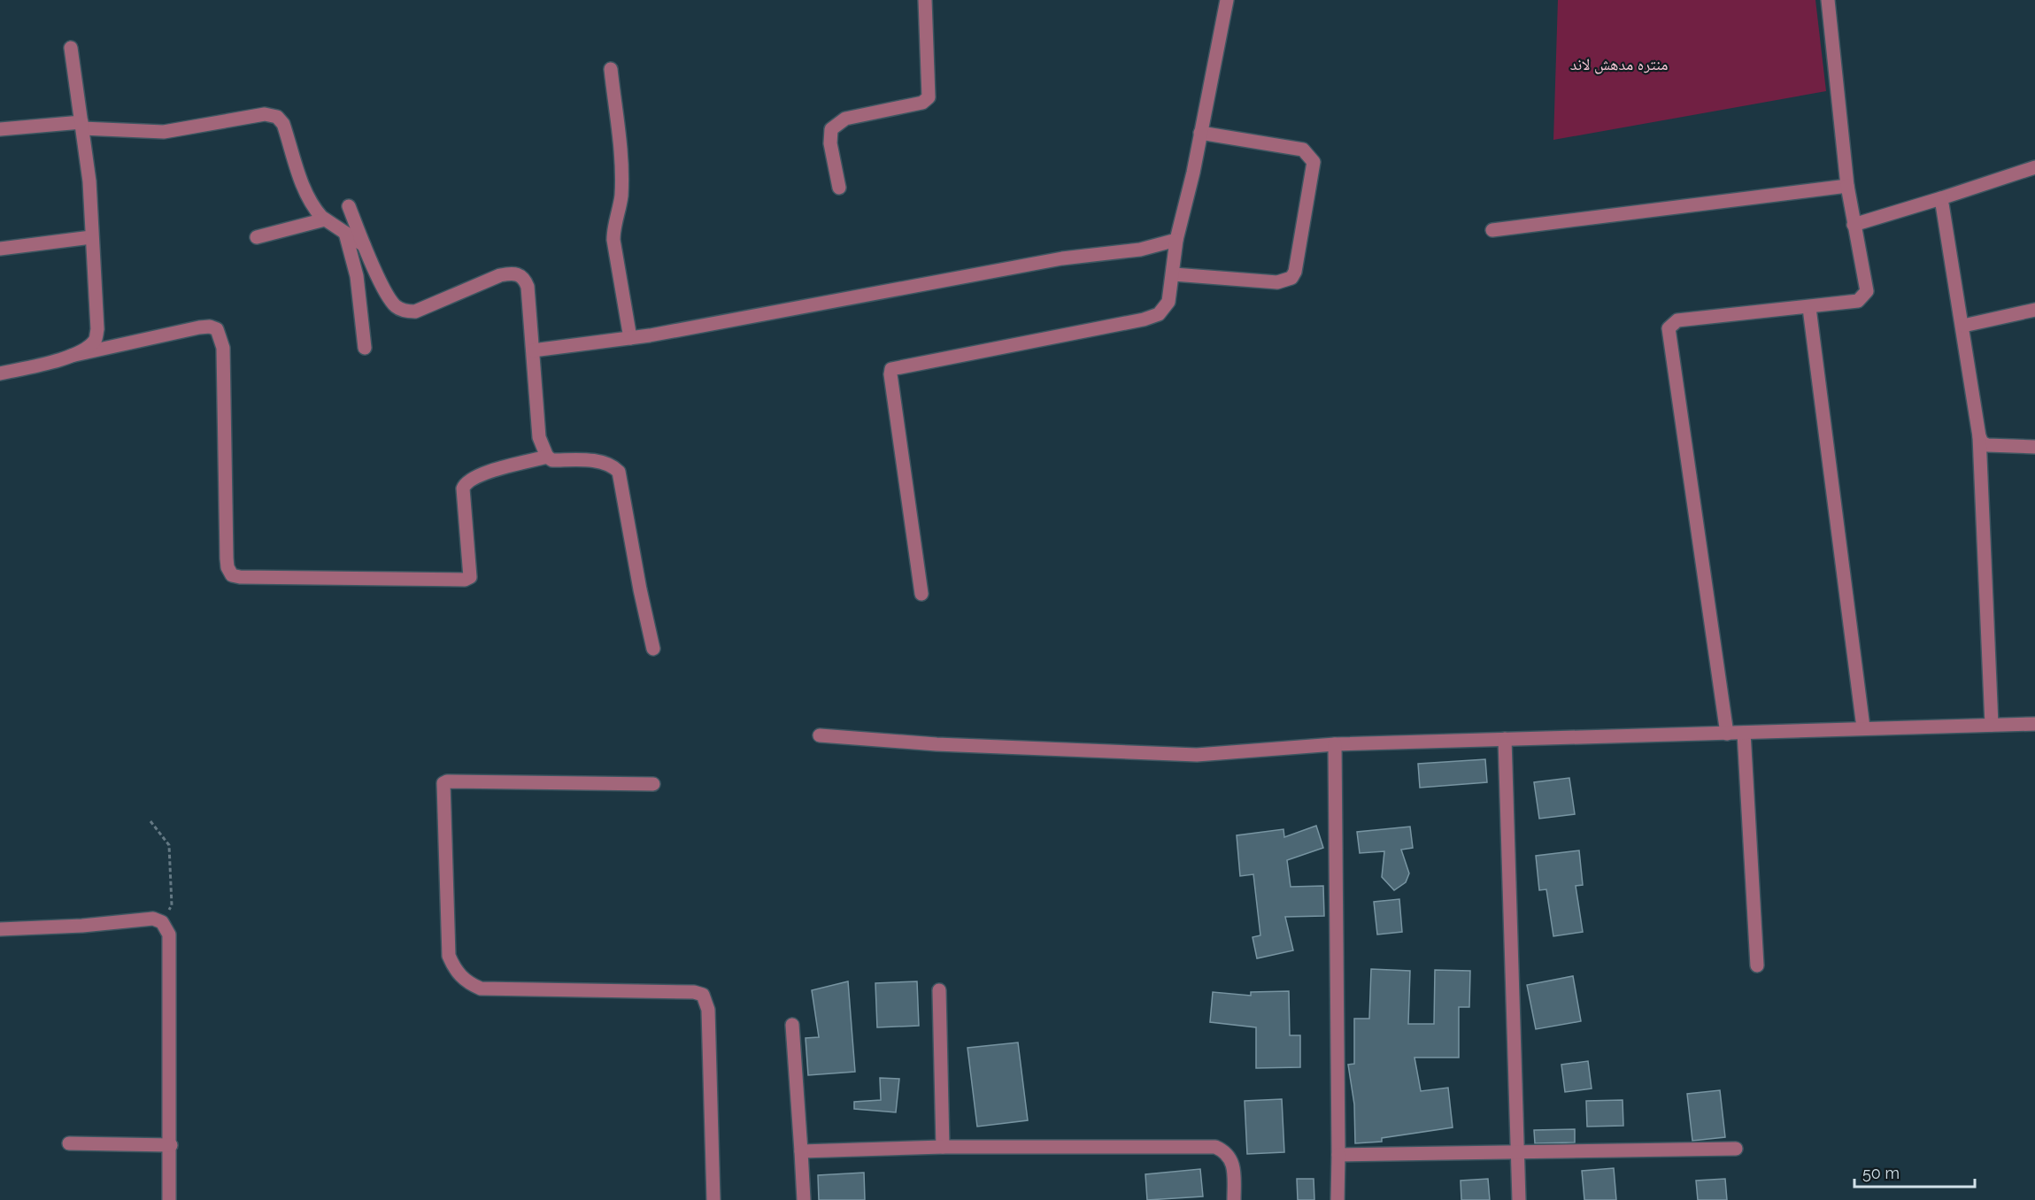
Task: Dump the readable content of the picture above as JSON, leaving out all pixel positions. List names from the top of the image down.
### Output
{
  "parks": ["منتره مدهش لاند"],
  "scale_bar": "50 m"
}
